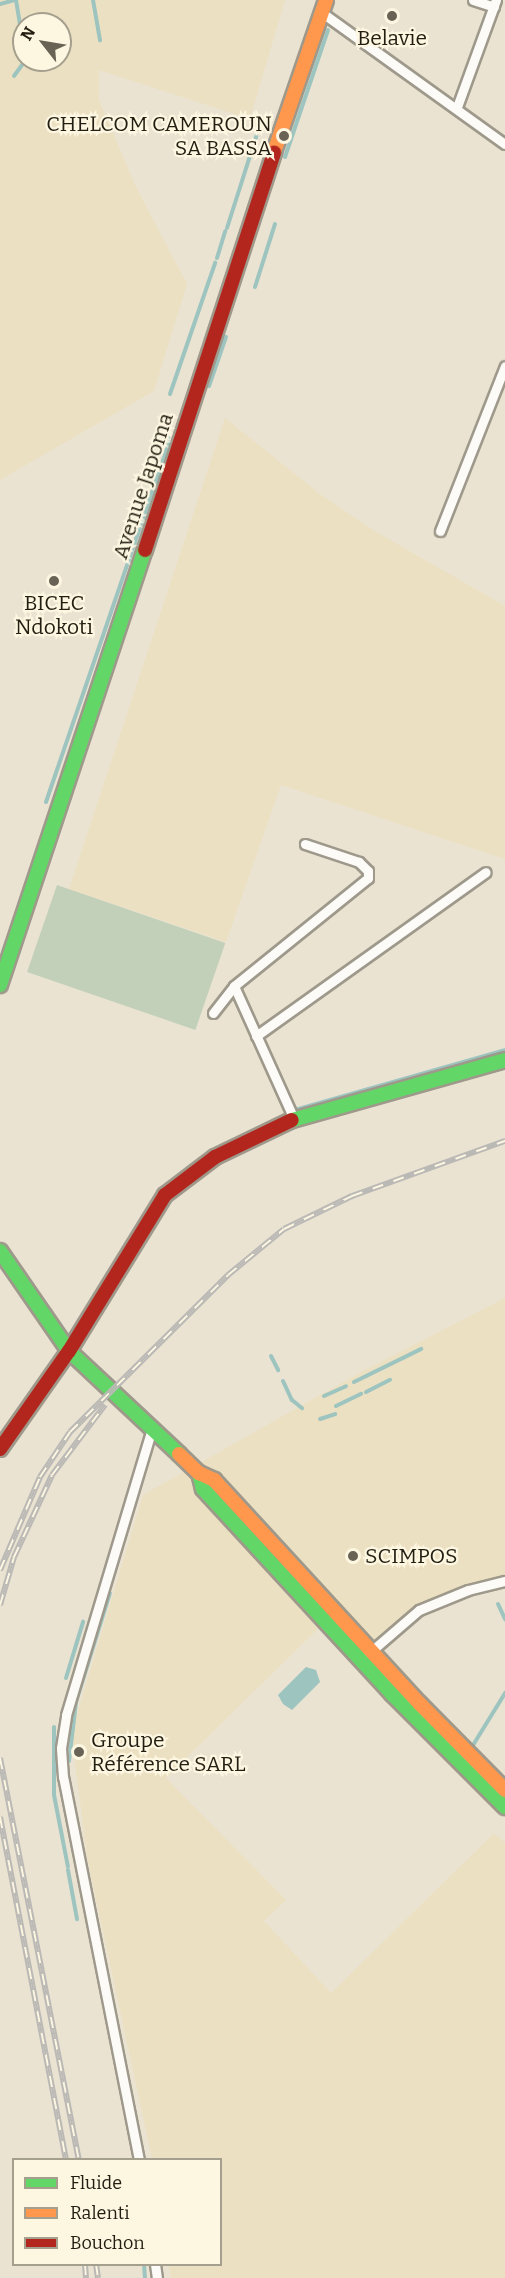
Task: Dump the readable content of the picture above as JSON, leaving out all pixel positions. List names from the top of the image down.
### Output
{
  "streets": {
    "main road": ["Avenue Japoma"]
  },
  "places": [
    "Belavie",
    "CHELCOM CAMEROUN SA BASSA",
    "BICEC Ndokoti",
    "SCIMPOS",
    "Groupe Référence SARL"
  ],
  "legend": ["Fluide", "Ralenti", "Bouchon"],
  "north": "top left"
}
